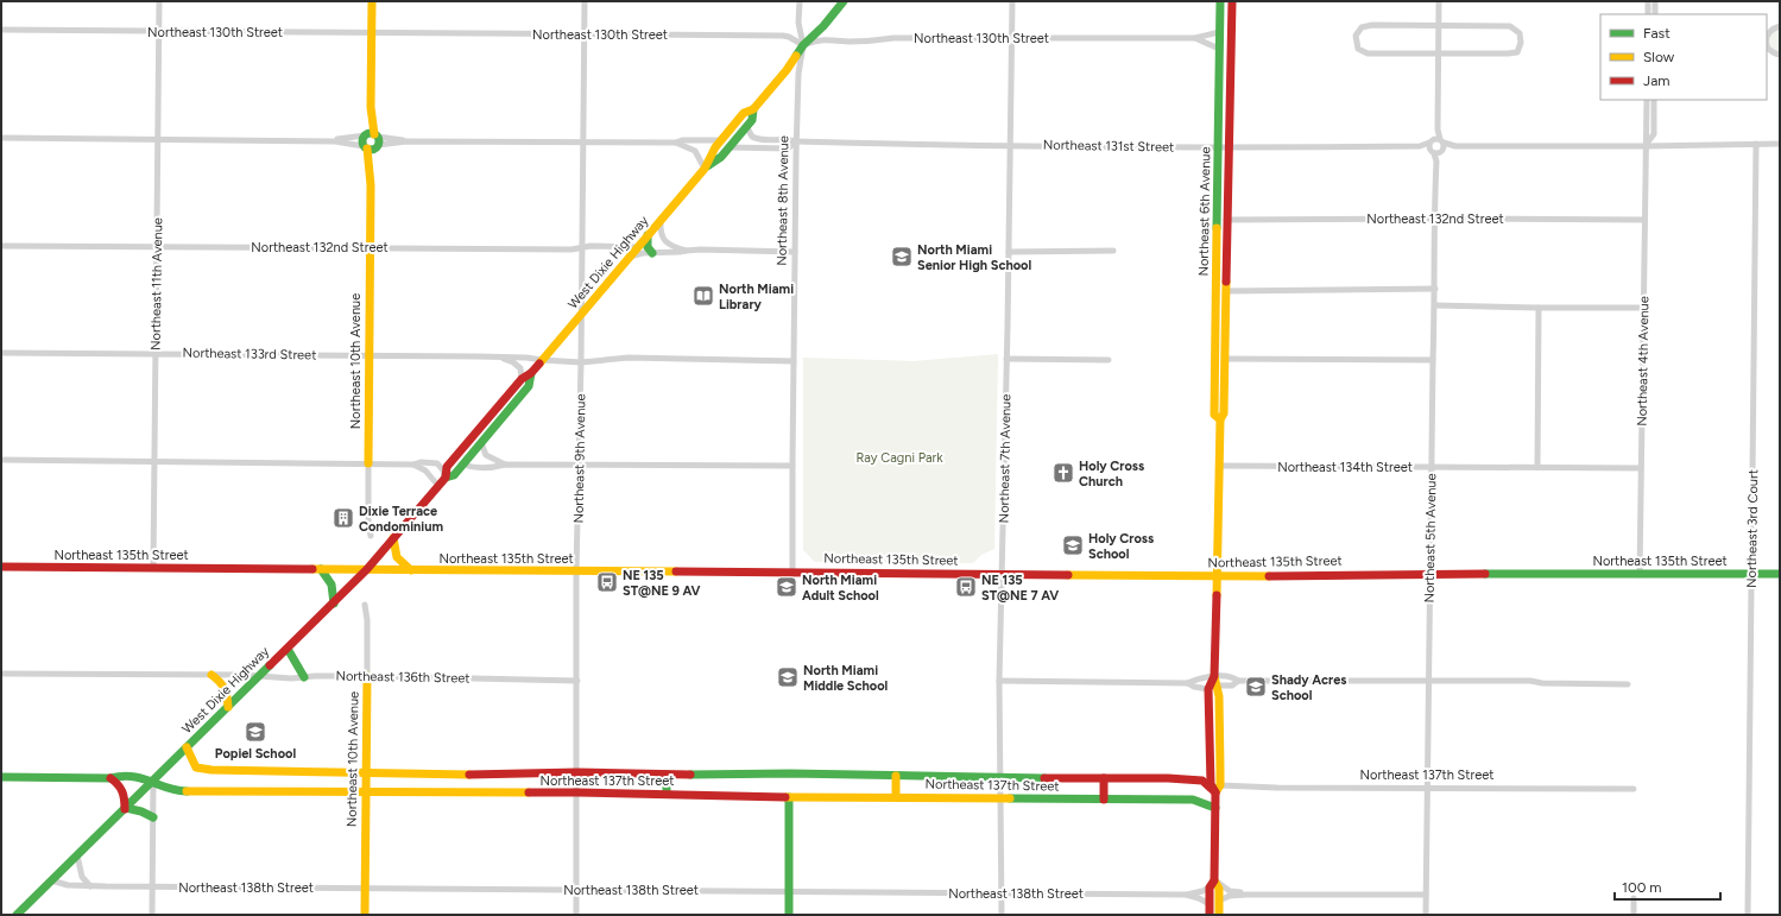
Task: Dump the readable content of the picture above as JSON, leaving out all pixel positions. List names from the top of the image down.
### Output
{
  "streets": {
    "main road": [
      "Northeast 6th Avenue",
      "West Dixie Highway",
      "Northeast 10th Avenue",
      "Northeast 135th Street",
      "Northeast 137th Street"
    ],
    "street": [
      "Northeast 130th Street",
      "Northeast 131st Street",
      "Northeast 8th Avenue",
      "Northeast 132nd Street",
      "Northeast 11th Avenue",
      "Northeast 133rd Street",
      "Northeast 4th Avenue",
      "Northeast 9th Avenue",
      "Northeast 7th Avenue",
      "Northeast 134th Street",
      "Northeast 3rd Court",
      "Northeast 5th Avenue",
      "Northeast 136th Street",
      "Northeast 138th Street"
    ]
  },
  "crossings": [
    ["Northeast 130th Street", "Northeast 8th Avenue"],
    ["Northeast 130th Street", "Northeast 6th Avenue"],
    ["Northeast 130th Street", "West Dixie Highway"],
    ["Northeast 130th Street", "Northeast 11th Avenue"],
    ["Northeast 130th Street", "Northeast 10th Avenue"],
    ["Northeast 130th Street", "Northeast 9th Avenue"],
    ["Northeast 130th Street", "Northeast 7th Avenue"],
    ["Northeast 131st Street", "Northeast 8th Avenue"],
    ["Northeast 131st Street", "Northeast 6th Avenue"],
    ["Northeast 131st Street", "West Dixie Highway"],
    ["Northeast 131st Street", "Northeast 7th Avenue"],
    ["Northeast 131st Street", "Northeast 5th Avenue"],
    ["Northeast 8th Avenue", "West Dixie Highway"],
    ["Northeast 8th Avenue", "Northeast 133rd Street"],
    ["Northeast 8th Avenue", "Northeast 135th Street"],
    ["Northeast 6th Avenue", "Northeast 132nd Street"],
    ["Northeast 6th Avenue", "Northeast 134th Street"],
    ["Northeast 6th Avenue", "Northeast 135th Street"],
    ["Northeast 6th Avenue", "Northeast 137th Street"],
    ["Northeast 6th Avenue", "Northeast 138th Street"],
    ["Northeast 132nd Street", "West Dixie Highway"],
    ["Northeast 132nd Street", "Northeast 11th Avenue"],
    ["Northeast 132nd Street", "Northeast 10th Avenue"],
    ["Northeast 132nd Street", "Northeast 4th Avenue"],
    ["Northeast 132nd Street", "Northeast 9th Avenue"],
    ["Northeast 132nd Street", "Northeast 5th Avenue"],
    ["West Dixie Highway", "Northeast 133rd Street"],
    ["West Dixie Highway", "Northeast 9th Avenue"],
    ["West Dixie Highway", "Northeast 135th Street"],
    ["West Dixie Highway", "Northeast 136th Street"],
    ["West Dixie Highway", "Northeast 137th Street"],
    ["West Dixie Highway", "Northeast 138th Street"],
    ["Northeast 11th Avenue", "Northeast 133rd Street"],
    ["Northeast 11th Avenue", "Northeast 135th Street"],
    ["Northeast 133rd Street", "Northeast 10th Avenue"],
    ["Northeast 133rd Street", "Northeast 9th Avenue"],
    ["Northeast 10th Avenue", "Northeast 136th Street"],
    ["Northeast 10th Avenue", "Northeast 137th Street"],
    ["Northeast 10th Avenue", "Northeast 138th Street"],
    ["Northeast 4th Avenue", "Northeast 134th Street"],
    ["Northeast 4th Avenue", "Northeast 135th Street"],
    ["Northeast 9th Avenue", "Northeast 135th Street"],
    ["Northeast 9th Avenue", "Northeast 136th Street"],
    ["Northeast 9th Avenue", "Northeast 137th Street"],
    ["Northeast 9th Avenue", "Northeast 138th Street"],
    ["Northeast 7th Avenue", "Northeast 135th Street"],
    ["Northeast 7th Avenue", "Northeast 137th Street"],
    ["Northeast 7th Avenue", "Northeast 138th Street"],
    ["Northeast 134th Street", "Northeast 5th Avenue"],
    ["Northeast 3rd Court", "Northeast 135th Street"],
    ["Northeast 5th Avenue", "Northeast 135th Street"],
    ["Northeast 5th Avenue", "Northeast 137th Street"]
  ],
  "parks": ["Ray Cagni Park"],
  "places": {
    "school or university": [
      "North Miami Senior High School",
      "Holy Cross School",
      "North Miami Adult School",
      "North Miami Middle School",
      "Shady Acres School",
      "Popiel School"
    ],
    "library": ["North Miami Library"],
    "church": ["Holy Cross Church"],
    "building": ["Dixie Terrace Condominium"],
    "bus stop": ["NE 135 ST@NE 9 AV", "NE 135 ST@NE 7 AV"]
  },
  "legend": ["Fast", "Slow", "Jam"],
  "scale_bar": "100 m"
}
